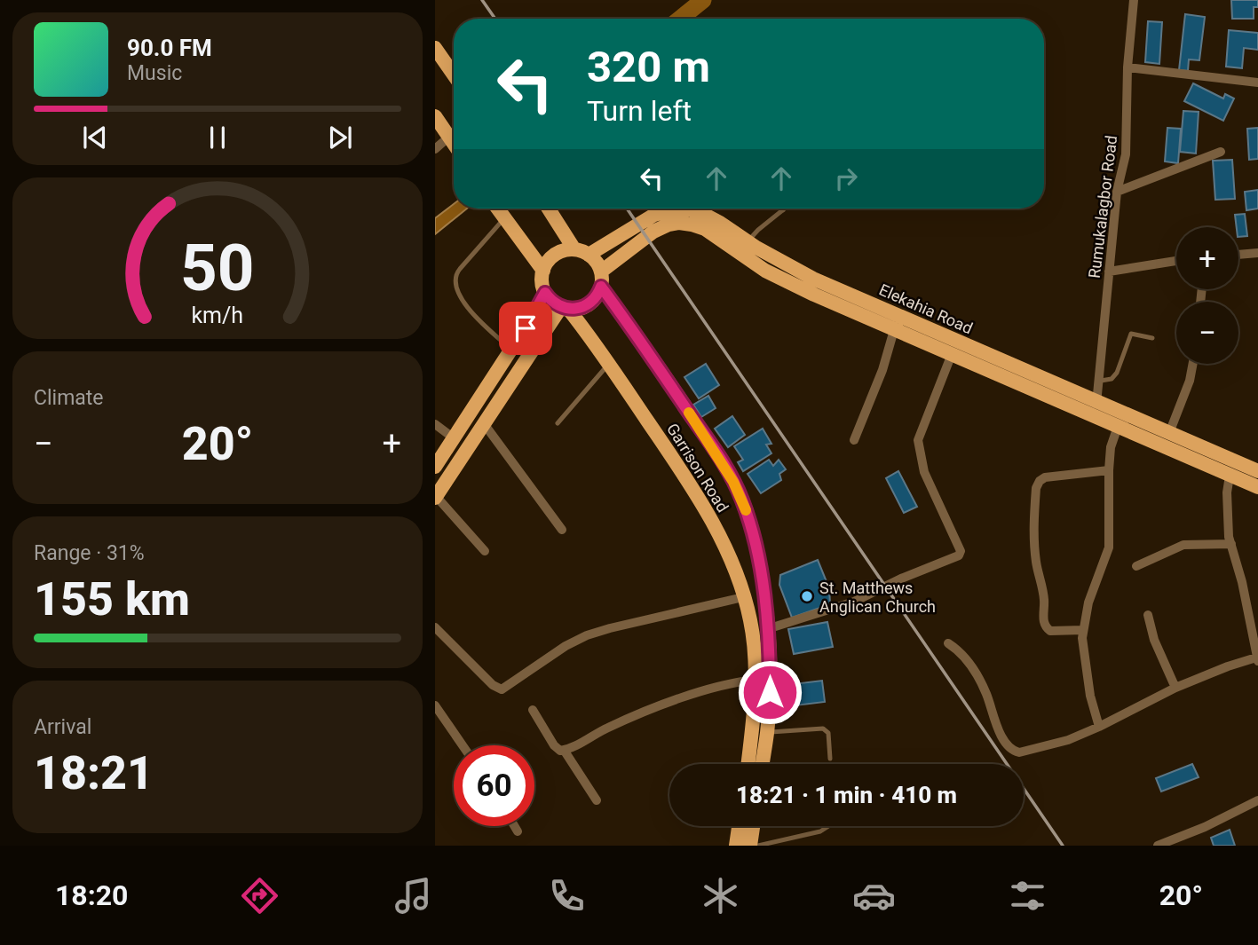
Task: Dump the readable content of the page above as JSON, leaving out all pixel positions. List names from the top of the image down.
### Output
{
  "streets": {
    "main road": ["Elekahia Road", "Garrison Road"],
    "street": ["Rumukalagbor Road"]
  },
  "crossings": [
    ["Rumukalagbor Road", "Elekahia Road"],
    ["Elekahia Road", "Garrison Road"]
  ],
  "places": ["St. Matthews Anglican Church"],
  "page": {
    "turn": ["320 m", "Turn left"],
    "song": ["90.0 FM", "Music"],
    "map_buttons": ["+", "−"],
    "tile": [
      "Climate",
      ["Range · 31%", "155 km"],
      ["Arrival", "18:21"]
    ],
    "heat": ["−", "20°", "+"],
    "limit": "60",
    "trip": "18:21 · 1 min · 410 m",
    "tabs": ["18:20", "20°"],
    "gauge": ["50", "km/h"]
  }
}
